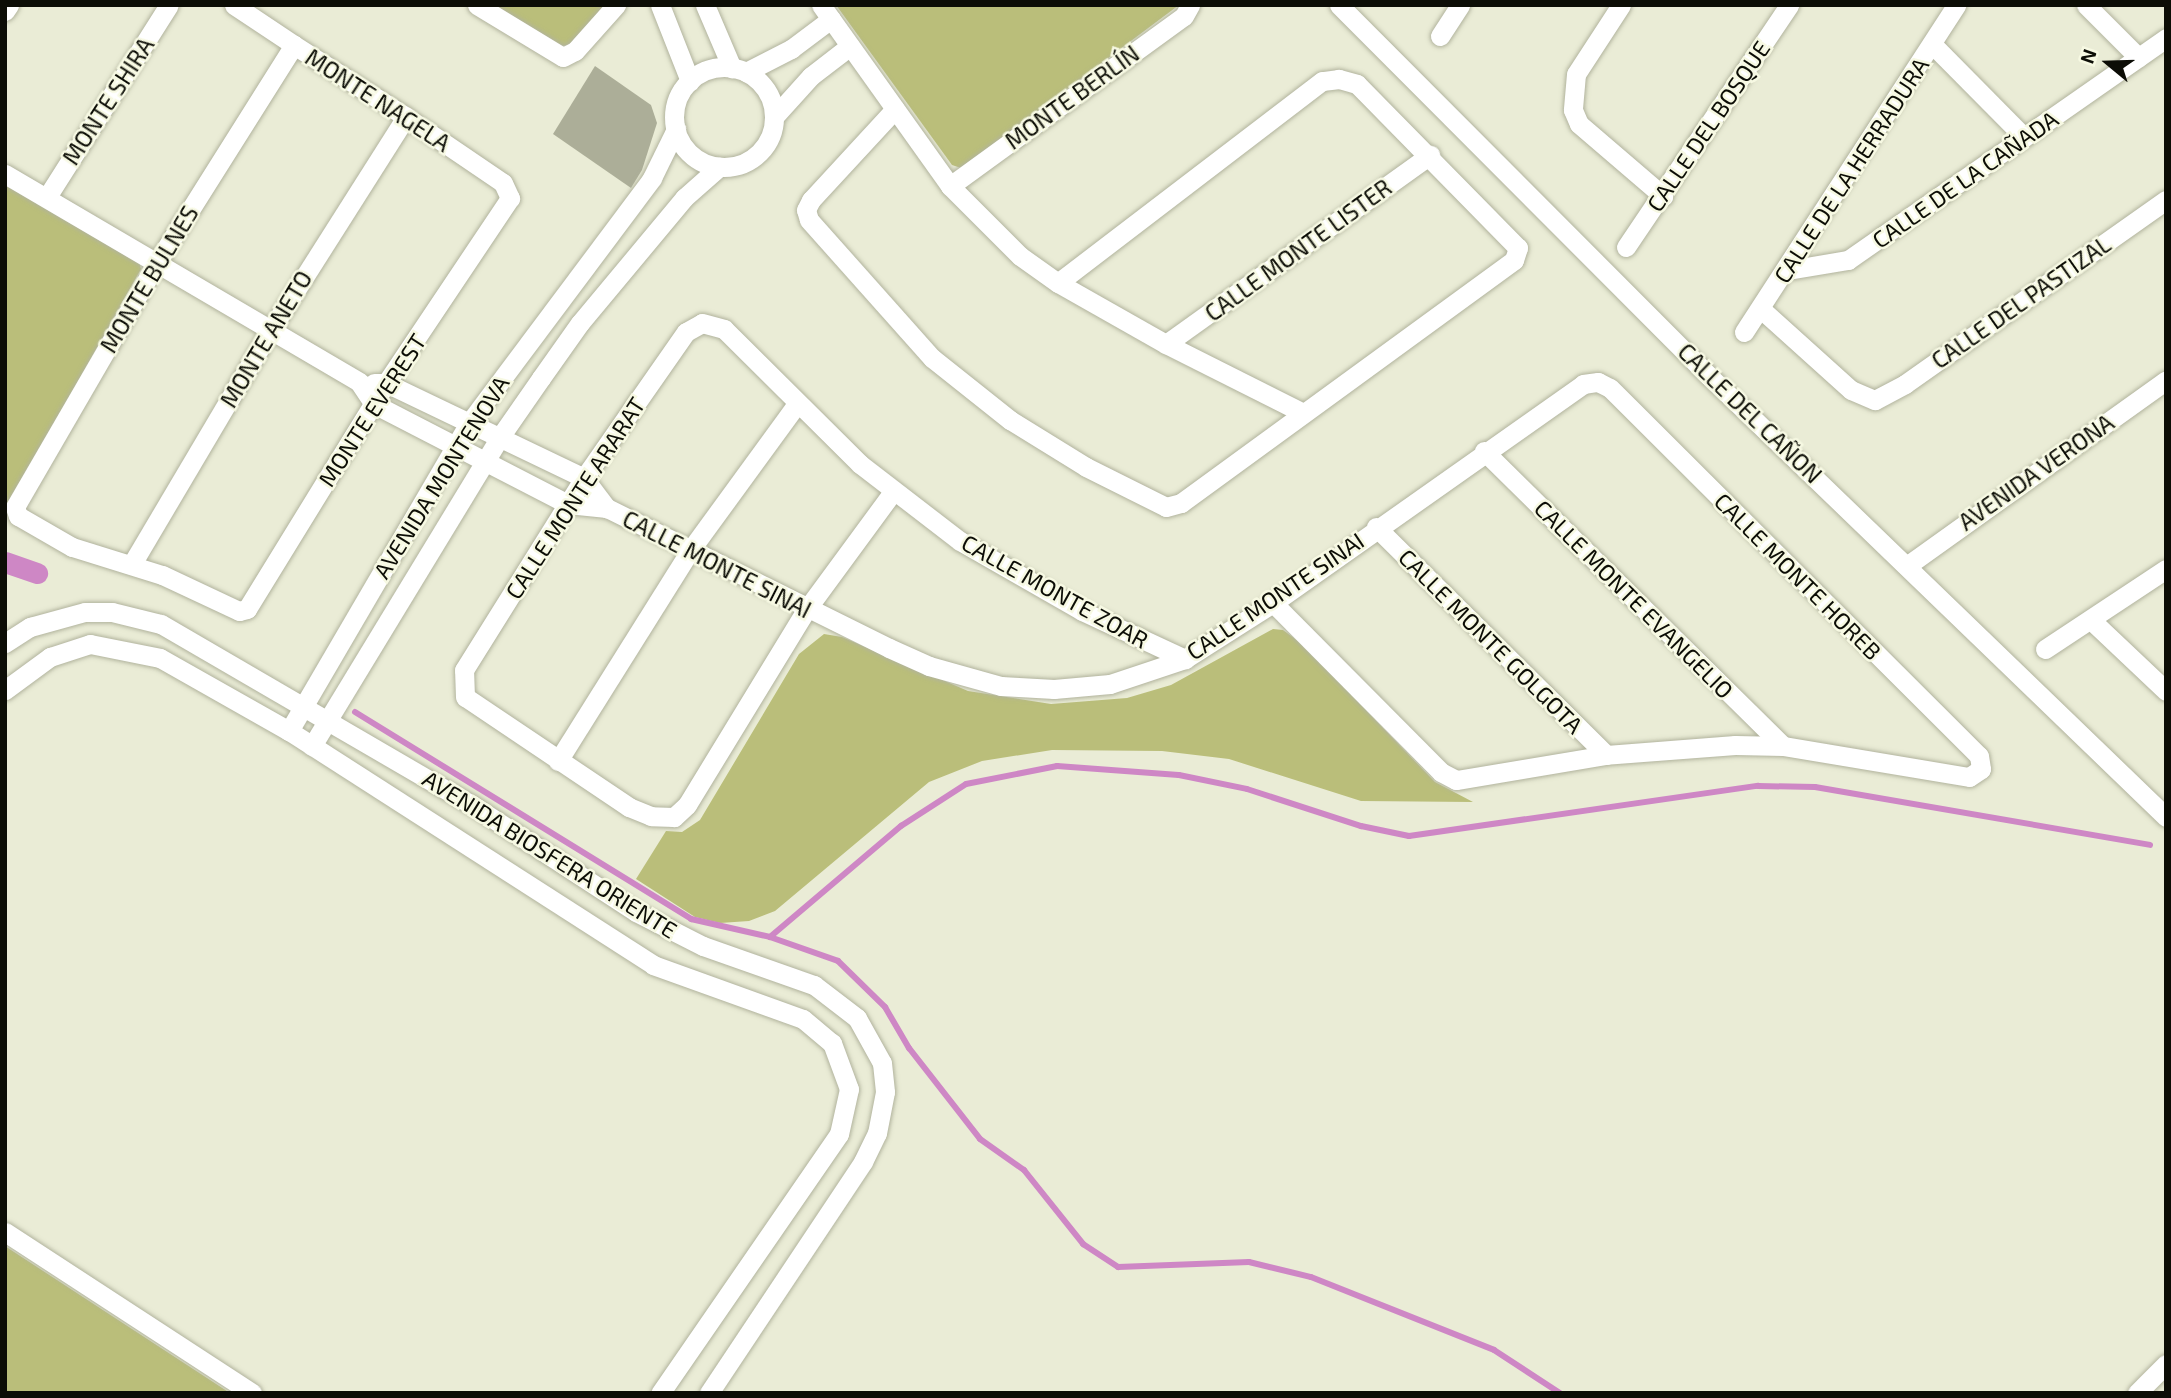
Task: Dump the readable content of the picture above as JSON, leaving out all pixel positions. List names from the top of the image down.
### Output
{
  "streets": {
    "street": [
      "MONTE BERLÍN",
      "MONTE NAGELA",
      "MONTE SHIRA",
      "CALLE DEL BOSQUE",
      "CALLE DE LA HERRADURA",
      "CALLE DE LA CAÑADA",
      "CALLE MONTE LISTER",
      "MONTE BULNES",
      "CALLE DEL PASTIZAL",
      "MONTE ANETO",
      "MONTE EVEREST",
      "CALLE DEL CAÑON",
      "AVENIDA VERONA",
      "AVENIDA MONTENOVA",
      "CALLE MONTE ARARAT",
      "CALLE MONTE SINAI",
      "CALLE MONTE HOREB",
      "CALLE MONTE ZOAR",
      "CALLE MONTE EVANGELIO",
      "CALLE MONTE GOLGOTA",
      "AVENIDA BIOSFERA ORIENTE"
    ]
  },
  "crossings": [
    ["MONTE NAGELA", "MONTE BULNES"],
    ["MONTE NAGELA", "MONTE ANETO"],
    ["MONTE NAGELA", "MONTE EVEREST"],
    ["CALLE DE LA HERRADURA", "CALLE DE LA CAÑADA"],
    ["CALLE DE LA HERRADURA", "CALLE DEL PASTIZAL"],
    ["MONTE BULNES", "MONTE ANETO"],
    ["MONTE BULNES", "MONTE EVEREST"],
    ["MONTE ANETO", "MONTE EVEREST"],
    ["CALLE DEL CAÑON", "AVENIDA VERONA"],
    ["AVENIDA MONTENOVA", "AVENIDA BIOSFERA ORIENTE"],
    ["CALLE MONTE ARARAT", "CALLE MONTE ZOAR"],
    ["CALLE MONTE SINAI", "CALLE MONTE HOREB"],
    ["CALLE MONTE SINAI", "CALLE MONTE ZOAR"],
    ["CALLE MONTE SINAI", "CALLE MONTE EVANGELIO"],
    ["CALLE MONTE SINAI", "CALLE MONTE GOLGOTA"],
    ["CALLE MONTE HOREB", "CALLE MONTE EVANGELIO"]
  ],
  "north": "left"
}
